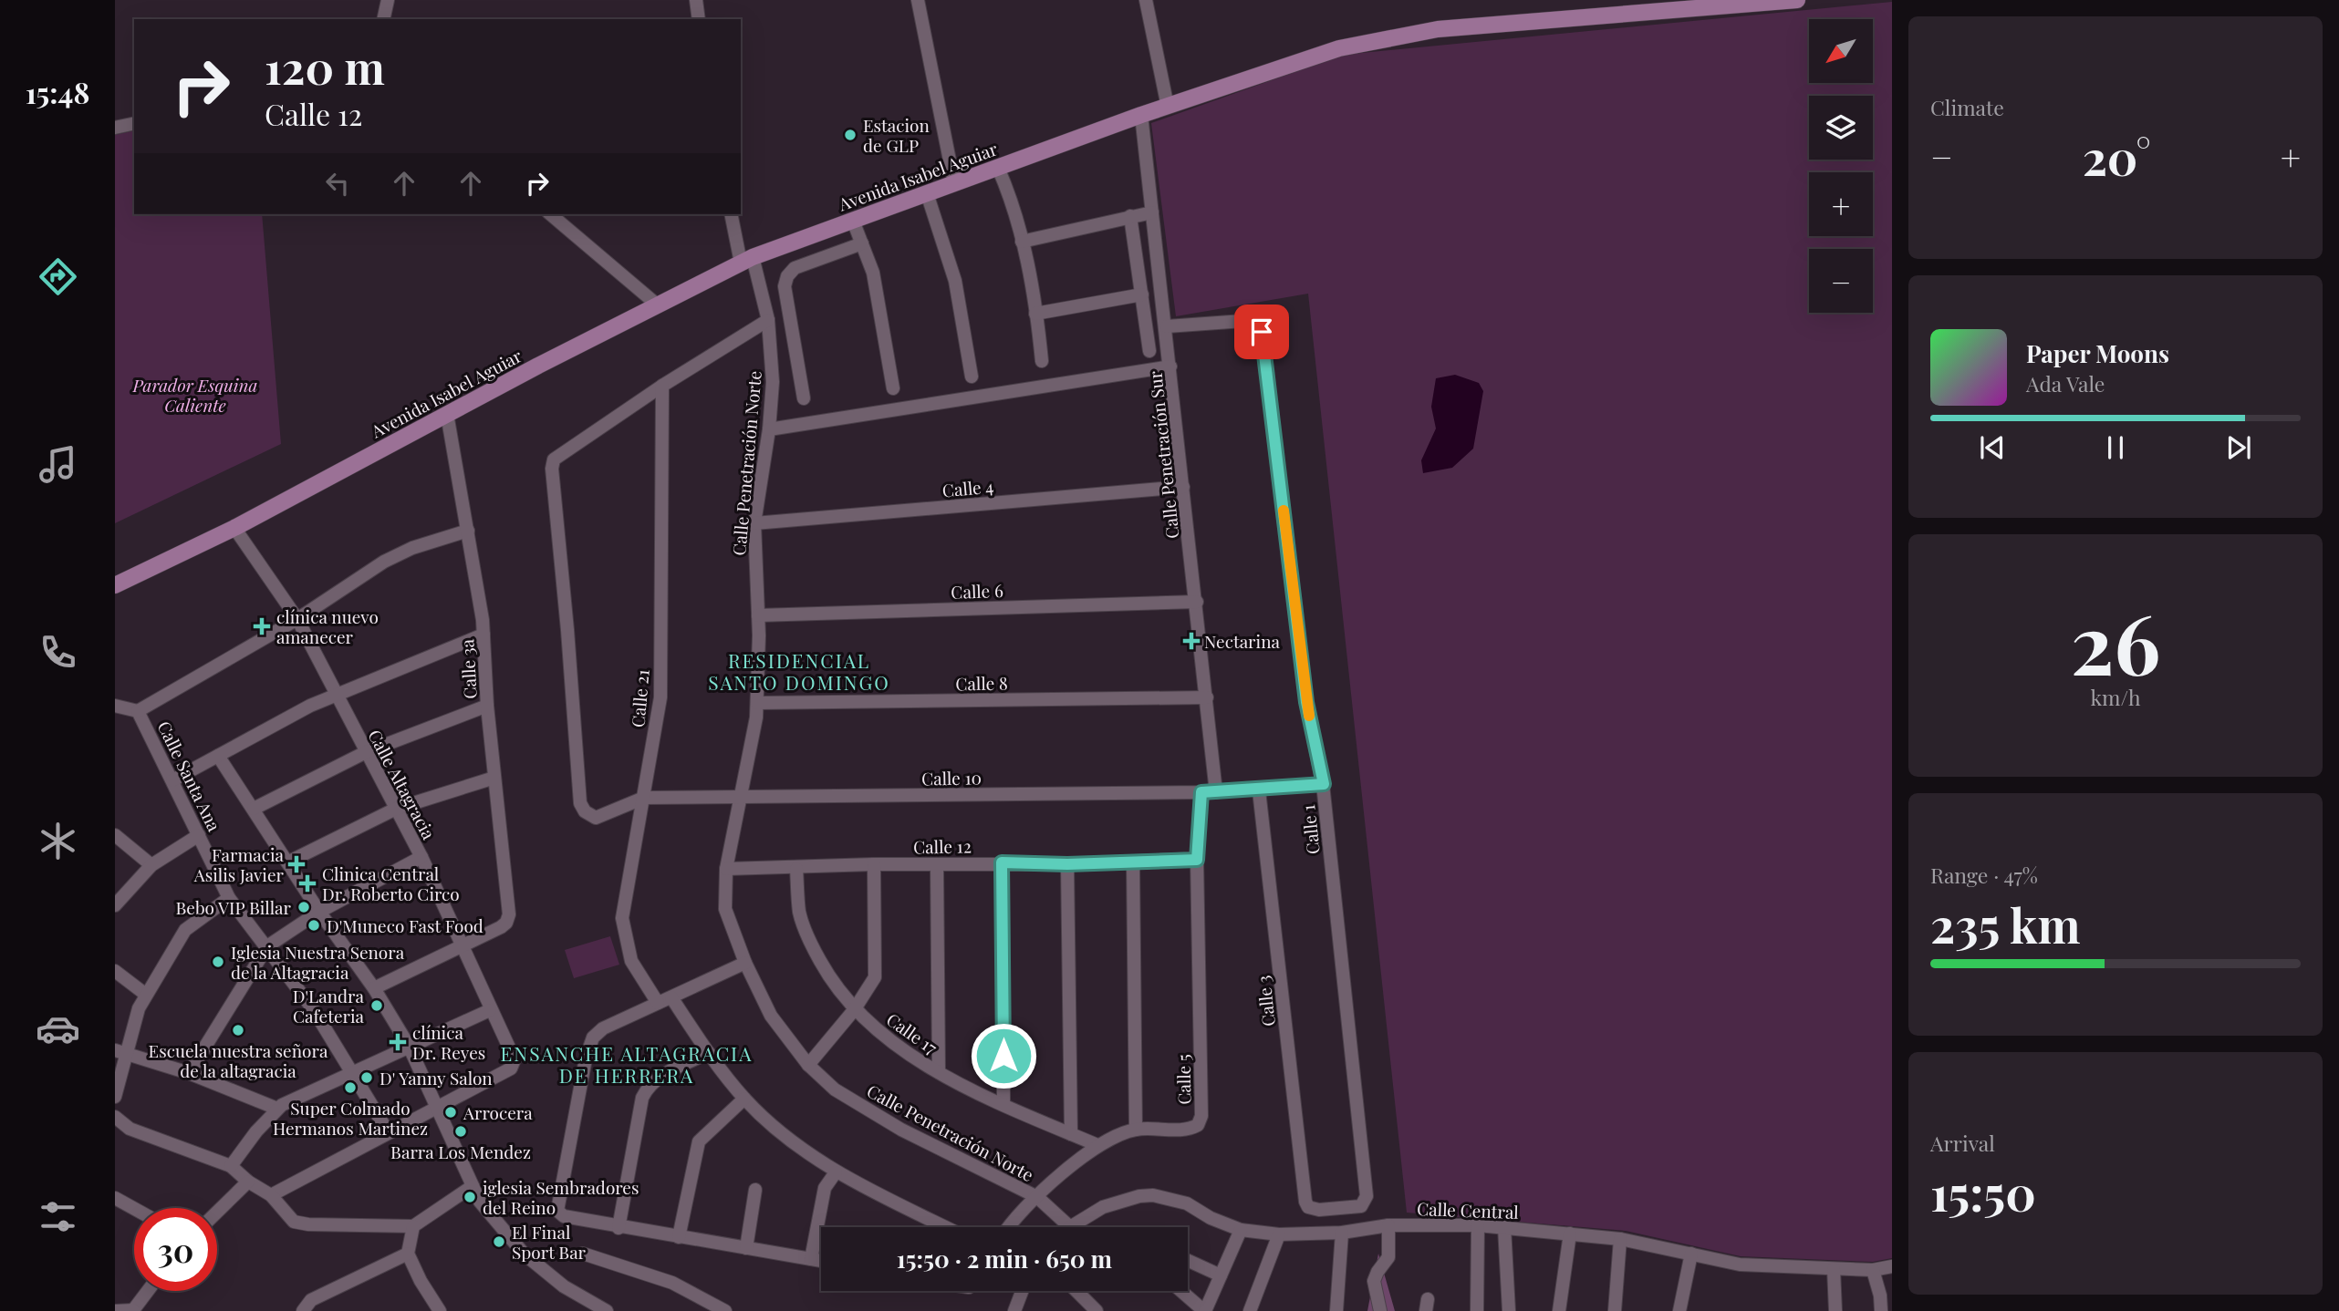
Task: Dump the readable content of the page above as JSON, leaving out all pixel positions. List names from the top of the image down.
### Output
{
  "streets": {
    "main road": ["Avenida Isabel Aguiar"],
    "street": [
      "Calle Penetración Sur",
      "Calle Penetración Norte",
      "Calle 4",
      "Calle 6",
      "Calle 3a",
      "Calle 8",
      "Calle 21",
      "Calle Santa Ana",
      "Calle 10",
      "Calle Altagracia",
      "Calle 1",
      "Calle 12",
      "Calle 3",
      "Calle 17",
      "Calle 5",
      "Calle Central"
    ]
  },
  "crossings": [
    ["Avenida Isabel Aguiar", "Calle Penetración Sur"],
    ["Avenida Isabel Aguiar", "Calle Penetración Norte"],
    ["Avenida Isabel Aguiar", "Calle 3a"],
    ["Avenida Isabel Aguiar", "Calle Altagracia"],
    ["Calle Penetración Sur", "Calle 4"],
    ["Calle Penetración Sur", "Calle 6"],
    ["Calle Penetración Sur", "Calle 8"],
    ["Calle Penetración Sur", "Calle 10"],
    ["Calle Penetración Sur", "Calle 1"],
    ["Calle Penetración Norte", "Calle 4"],
    ["Calle Penetración Norte", "Calle 6"],
    ["Calle Penetración Norte", "Calle 8"],
    ["Calle Penetración Norte", "Calle 10"],
    ["Calle Penetración Norte", "Calle 12"],
    ["Calle Penetración Norte", "Calle 5"],
    ["Calle Penetración Norte", "Calle Central"],
    ["Calle 3a", "Calle Altagracia"],
    ["Calle 21", "Calle 10"],
    ["Calle 10", "Calle 1"],
    ["Calle 10", "Calle 3"],
    ["Calle 10", "Calle 5"],
    ["Calle 1", "Calle 3"],
    ["Calle 12", "Calle 17"],
    ["Calle 12", "Calle 5"],
    ["Calle 17", "Calle 5"]
  ],
  "districts": ["RESIDENCIAL SANTO DOMINGO", "ENSANCHE ALTAGRACIA DE HERRERA"],
  "parks": ["Parador Esquina Caliente"],
  "places": {
    "other": [
      "Estacion de GLP",
      "Bebo VIP Billar",
      "D'Muneco Fast Food",
      "Iglesia Nuestra Senora de la Altagracia",
      "D'Landra Cafeteria",
      "Escuela nuestra señora de la altagracia",
      "D' Yanny Salon",
      "Super Colmado Hermanos Martinez",
      "Arrocera",
      "Barra Los Mendez",
      "iglesia Sembradores del Reino",
      "El Final Sport Bar"
    ],
    "health": [
      "clínica nuevo amanecer",
      "Nectarina",
      "Farmacia Asilis Javier",
      "Clinica Central Dr. Roberto Circo",
      "clínica Dr. Reyes"
    ]
  },
  "north": "bottom left",
  "page": {
    "tabs": "15:48",
    "tile": [
      "Climate",
      ["26", "km/h"],
      ["Range · 47%", "235 km"],
      ["Arrival", "15:50"]
    ],
    "map_buttons": ["+", "−"],
    "turn": ["120 m", "Calle 12"],
    "heat": ["−", "20°", "+"],
    "song": ["Paper Moons", "Ada Vale"],
    "limit": "30",
    "trip": "15:50 · 2 min · 650 m"
  }
}
